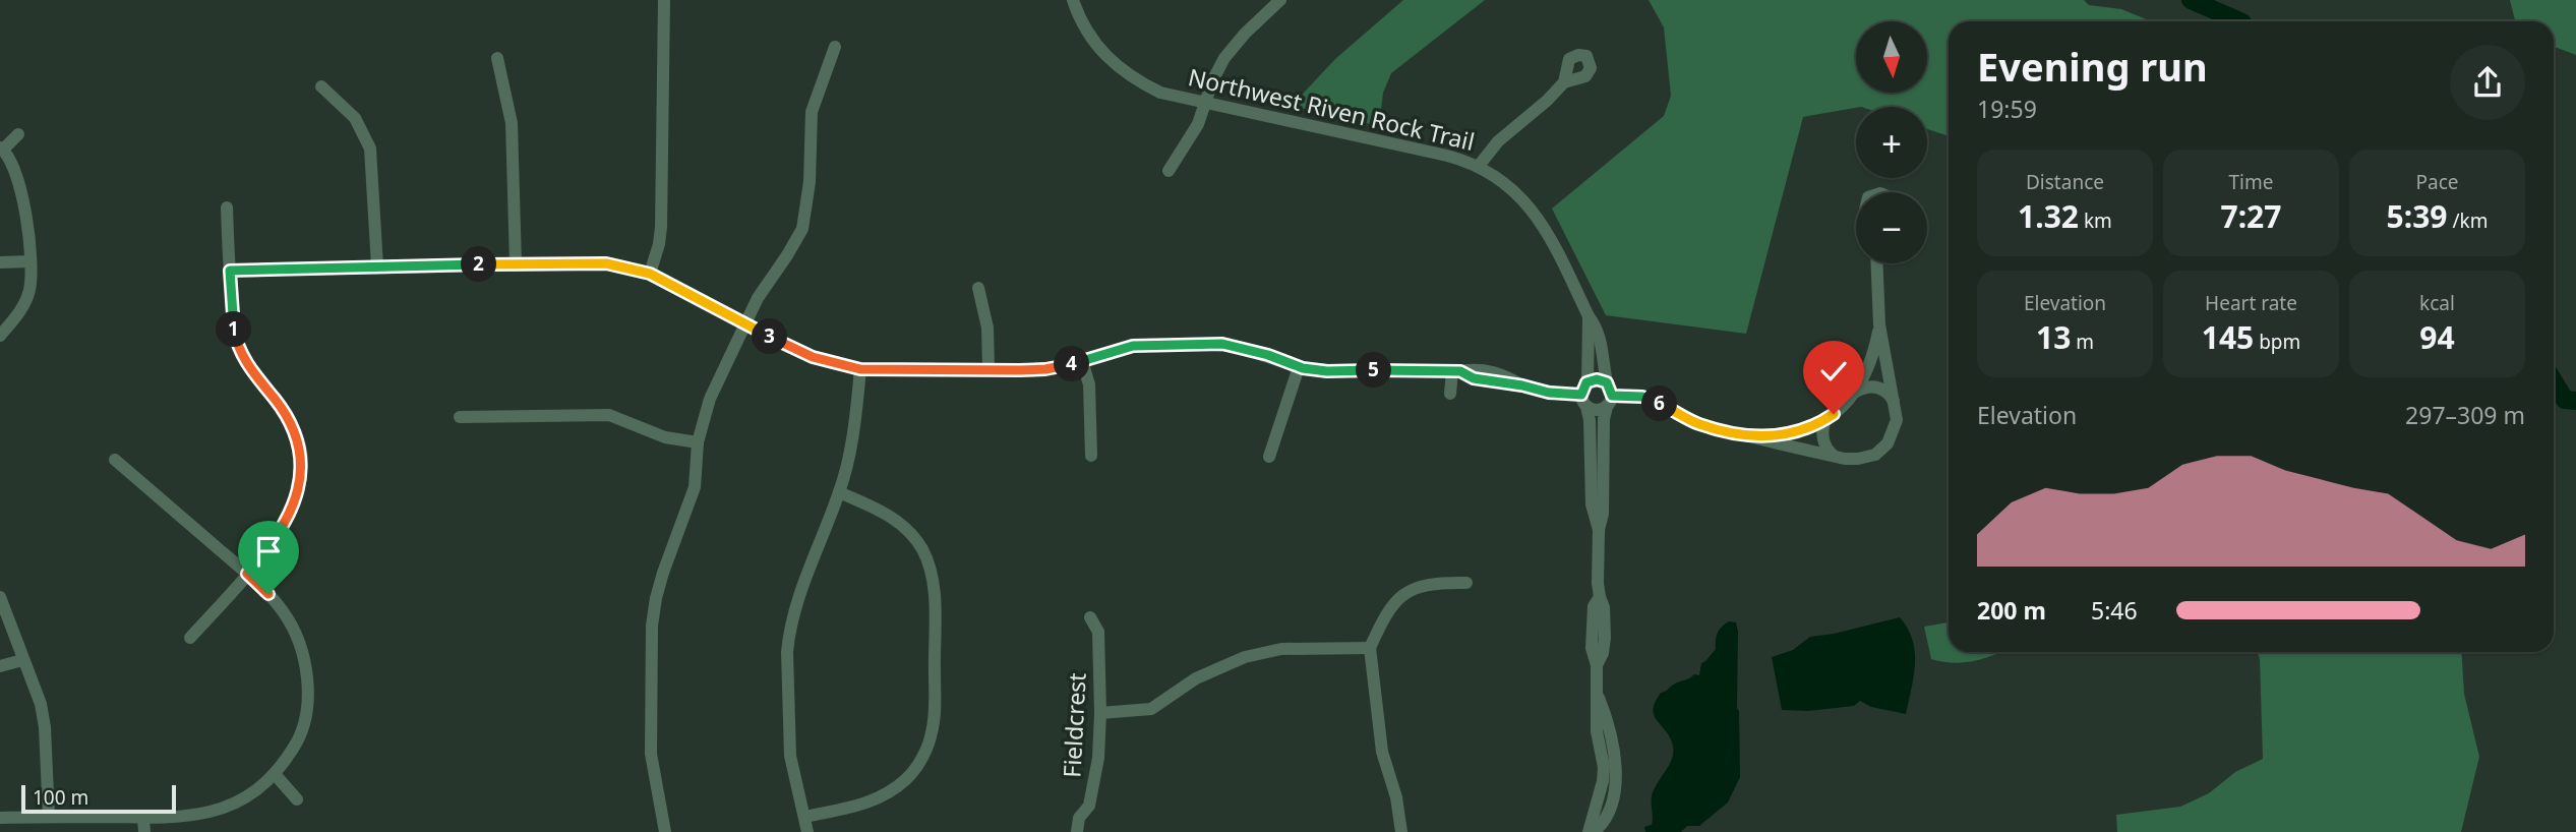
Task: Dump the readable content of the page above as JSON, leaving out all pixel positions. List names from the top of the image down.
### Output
{
  "streets": {
    "street": ["Northwest Riven Rock Trail", "Fieldcrest"]
  },
  "scale_bar": "100 m",
  "north": "bottom",
  "page": {
    "map_buttons": ["+", "−"],
    "heading": ["Evening run", "19:59"],
    "stats": [
      ["Distance", "1.32 km"],
      ["Time", "7:27"],
      ["Pace", "5:39 /km"],
      ["Elevation", "13 m"],
      ["Heart rate", "145 bpm"],
      ["kcal", "94"]
    ],
    "pins": [
      "2",
      "1",
      "3",
      "4",
      "5",
      "6"
    ],
    "chart": ["Elevation", "297–309 m"],
    "list": [
      {
        "name": "200 m",
        "note": "5:46"
      }
    ],
    "scale": "100 m"
  }
}
